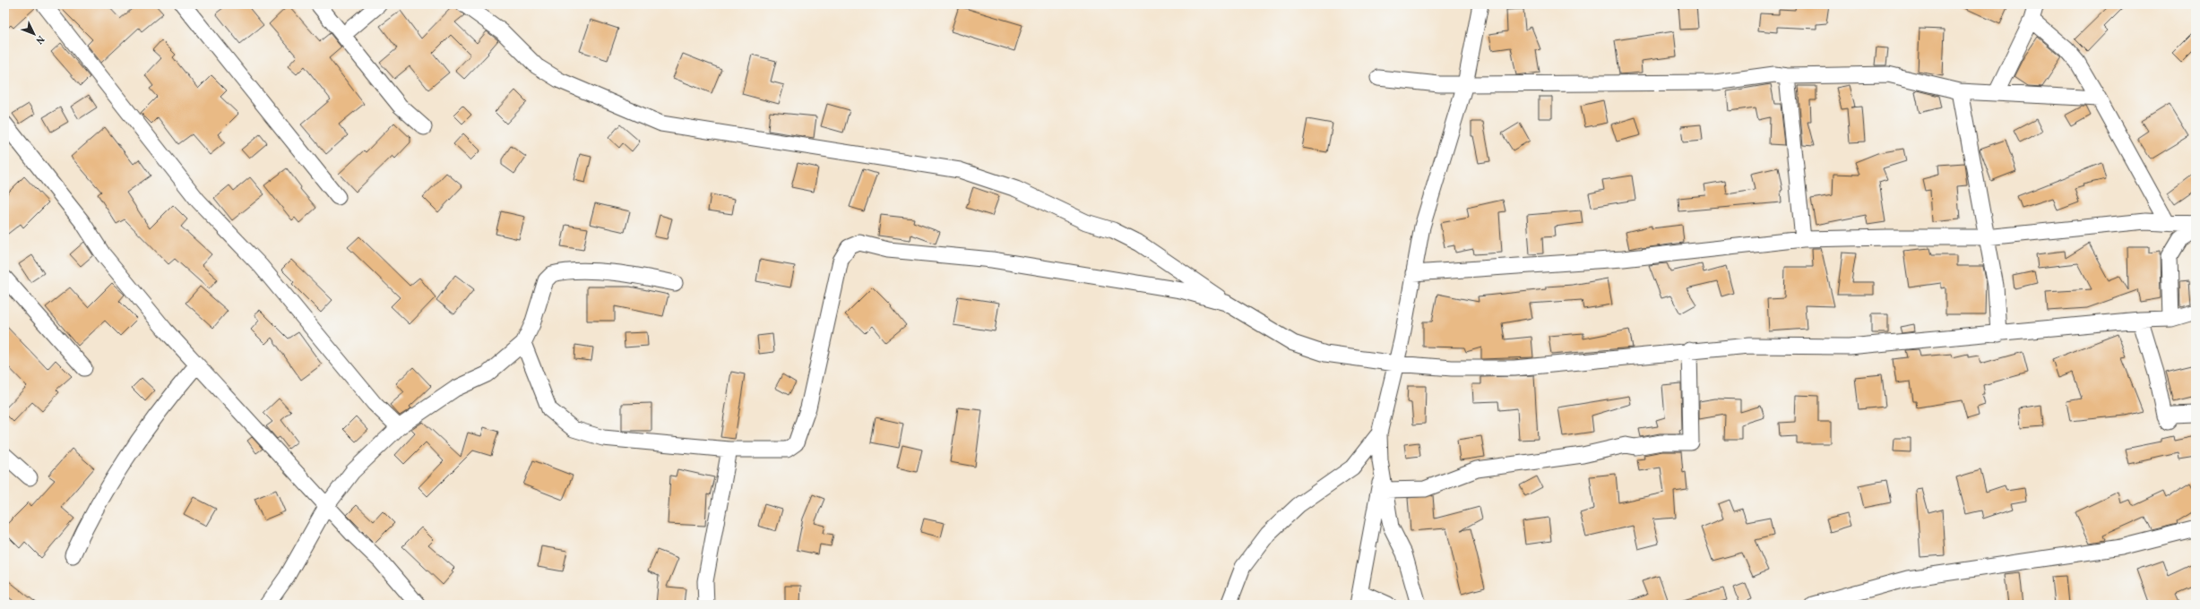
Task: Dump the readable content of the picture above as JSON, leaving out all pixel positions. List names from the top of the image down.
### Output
{
  "north": "bottom right"
}
